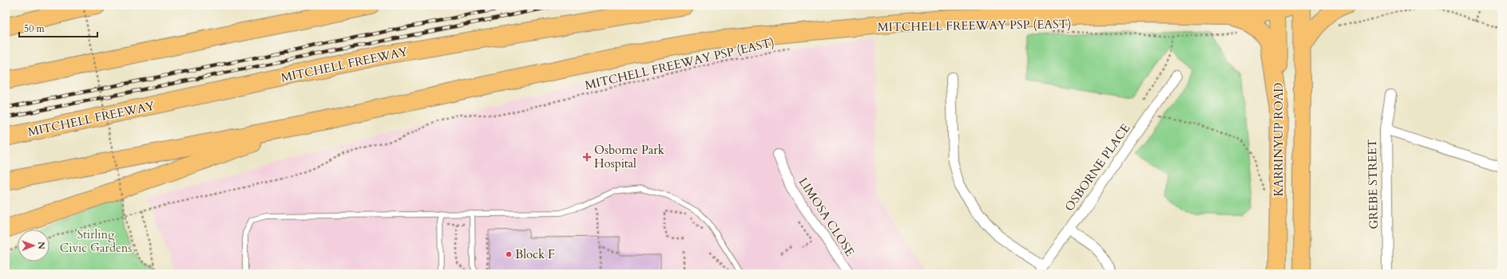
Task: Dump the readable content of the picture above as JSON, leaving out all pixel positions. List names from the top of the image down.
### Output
{
  "streets": {
    "highway": ["MITCHELL FREEWAY", "KARRINYUP ROAD"],
    "street": ["OSBORNE PLACE", "GREBE STREET", "LIMOSA CLOSE"],
    "path": ["MITCHELL FREEWAY PSP (EAST)"]
  },
  "parks": ["Stirling Civic Gardens"],
  "places": {
    "health": ["Osborne Park Hospital"],
    "other": ["Block F"]
  },
  "scale_bar": "50 m",
  "north": "right"
}
